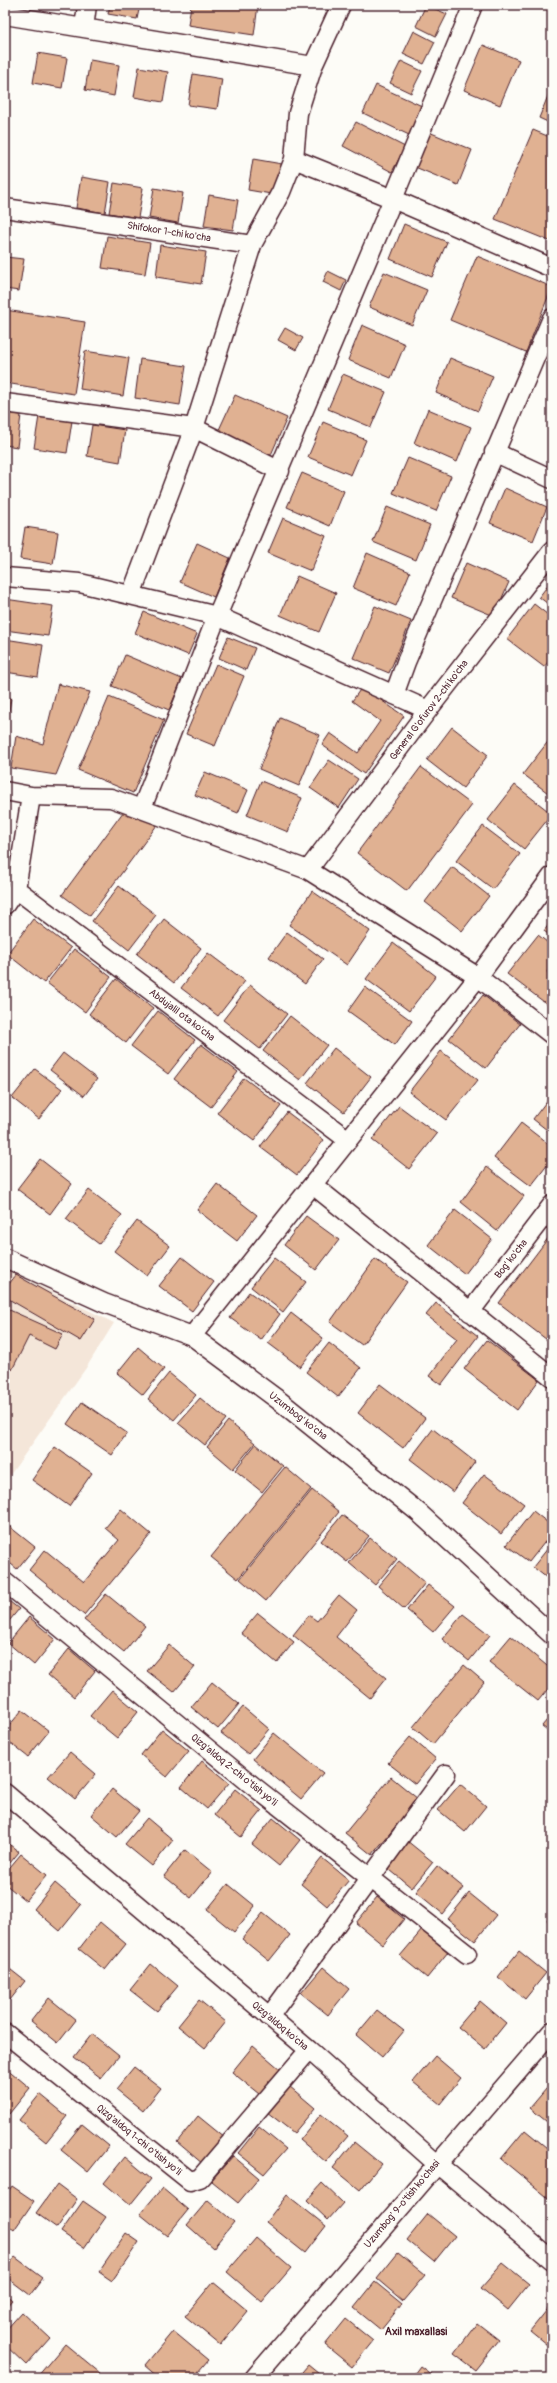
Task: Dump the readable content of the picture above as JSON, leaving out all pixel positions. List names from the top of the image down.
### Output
{
  "streets": {
    "street": [
      "Shifokor 1-chi ko'cha",
      "General G'ofurov 2-chi ko'cha",
      "Abdujalil ota ko'cha",
      "Bog' ko'cha",
      "Uzumbog' ko'cha",
      "Qizg'aldoq 2-chi o'tish yo'li",
      "Qizg'aldoq ko'cha",
      "Qizg'aldoq 1-chi o'tish yo'li",
      "Uzumbog' 9-o'tish ko'chasi"
    ]
  },
  "crossings": [
    ["Qizg'aldoq ko'cha", "Qizg'aldoq 1-chi o'tish yo'li"],
    ["Qizg'aldoq ko'cha", "Uzumbog' 9-o'tish ko'chasi"]
  ],
  "districts": ["Axil maxallasi"]
}
